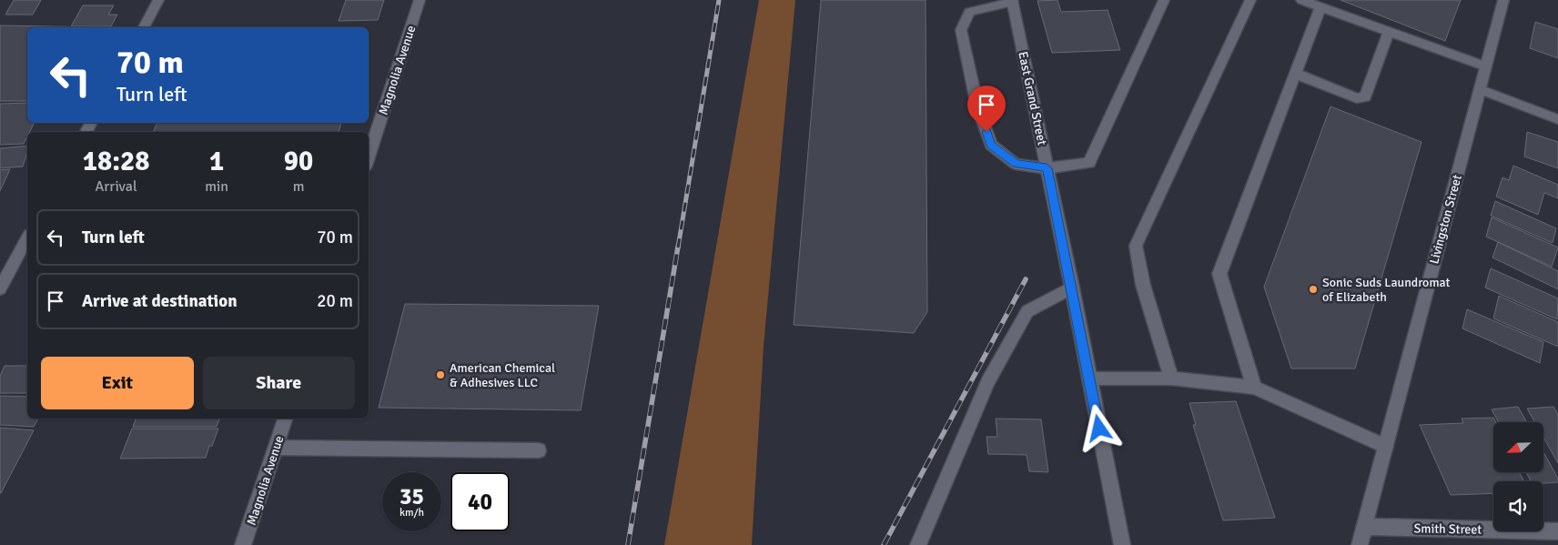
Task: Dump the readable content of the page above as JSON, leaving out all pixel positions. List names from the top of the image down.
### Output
{
  "streets": {
    "street": [
      "Magnolia Avenue",
      "East Grand Street",
      "Livingston Street",
      "Smith Street"
    ]
  },
  "crossings": [
    ["Livingston Street", "Smith Street"]
  ],
  "places": ["Sonic Suds Laundromat of Elizabeth", "American Chemical & Adhesives LLC"],
  "north": "bottom left",
  "page": {
    "turn": ["70 m", "Turn left"],
    "eta": [
      "18:28",
      "Arrival",
      "1",
      "min",
      "90",
      "m"
    ],
    "list": [
      {
        "name": "Turn left",
        "value": "70 m"
      },
      {
        "name": "Arrive at destination",
        "value": "20 m"
      }
    ],
    "buttons": ["Exit", "Share"],
    "speed": "35 km/h",
    "limit": "40"
  }
}
